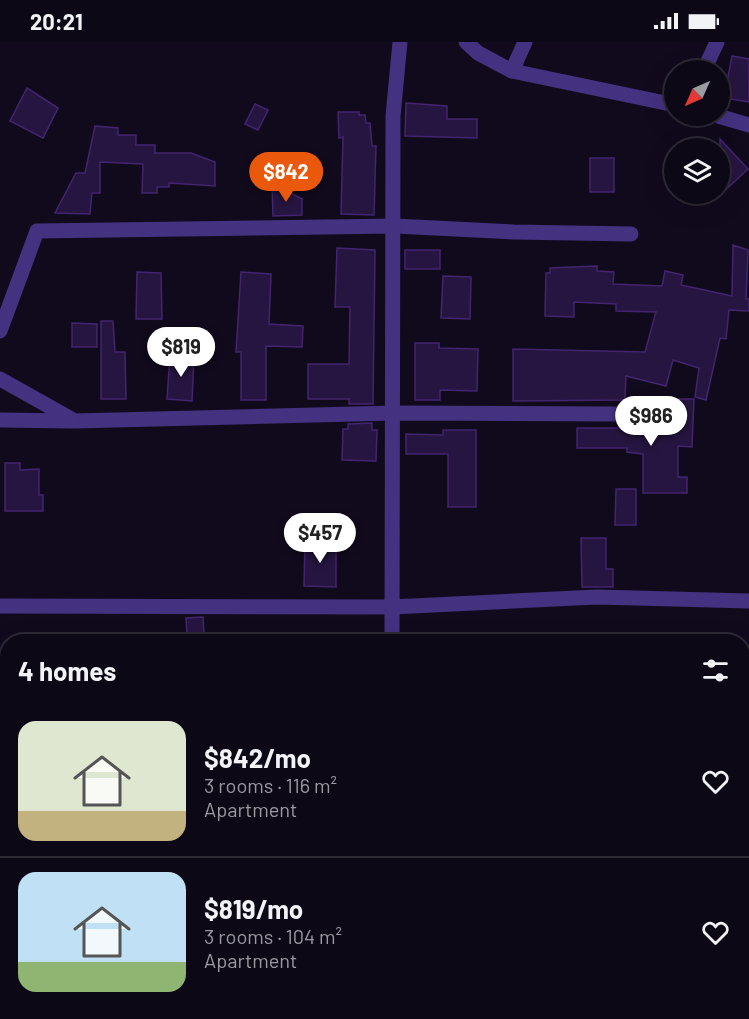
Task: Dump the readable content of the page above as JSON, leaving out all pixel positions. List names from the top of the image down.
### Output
{
  "north": "bottom left",
  "page": {
    "status": "20:21",
    "price": [
      "$842",
      "$819",
      "$986",
      "$457"
    ],
    "heading": "4 homes",
    "list": [
      {
        "name": "$842/mo",
        "note": "3 rooms · 116 m² · Apartment"
      },
      {
        "name": "$819/mo",
        "note": "3 rooms · 104 m² · Apartment"
      }
    ]
  }
}
